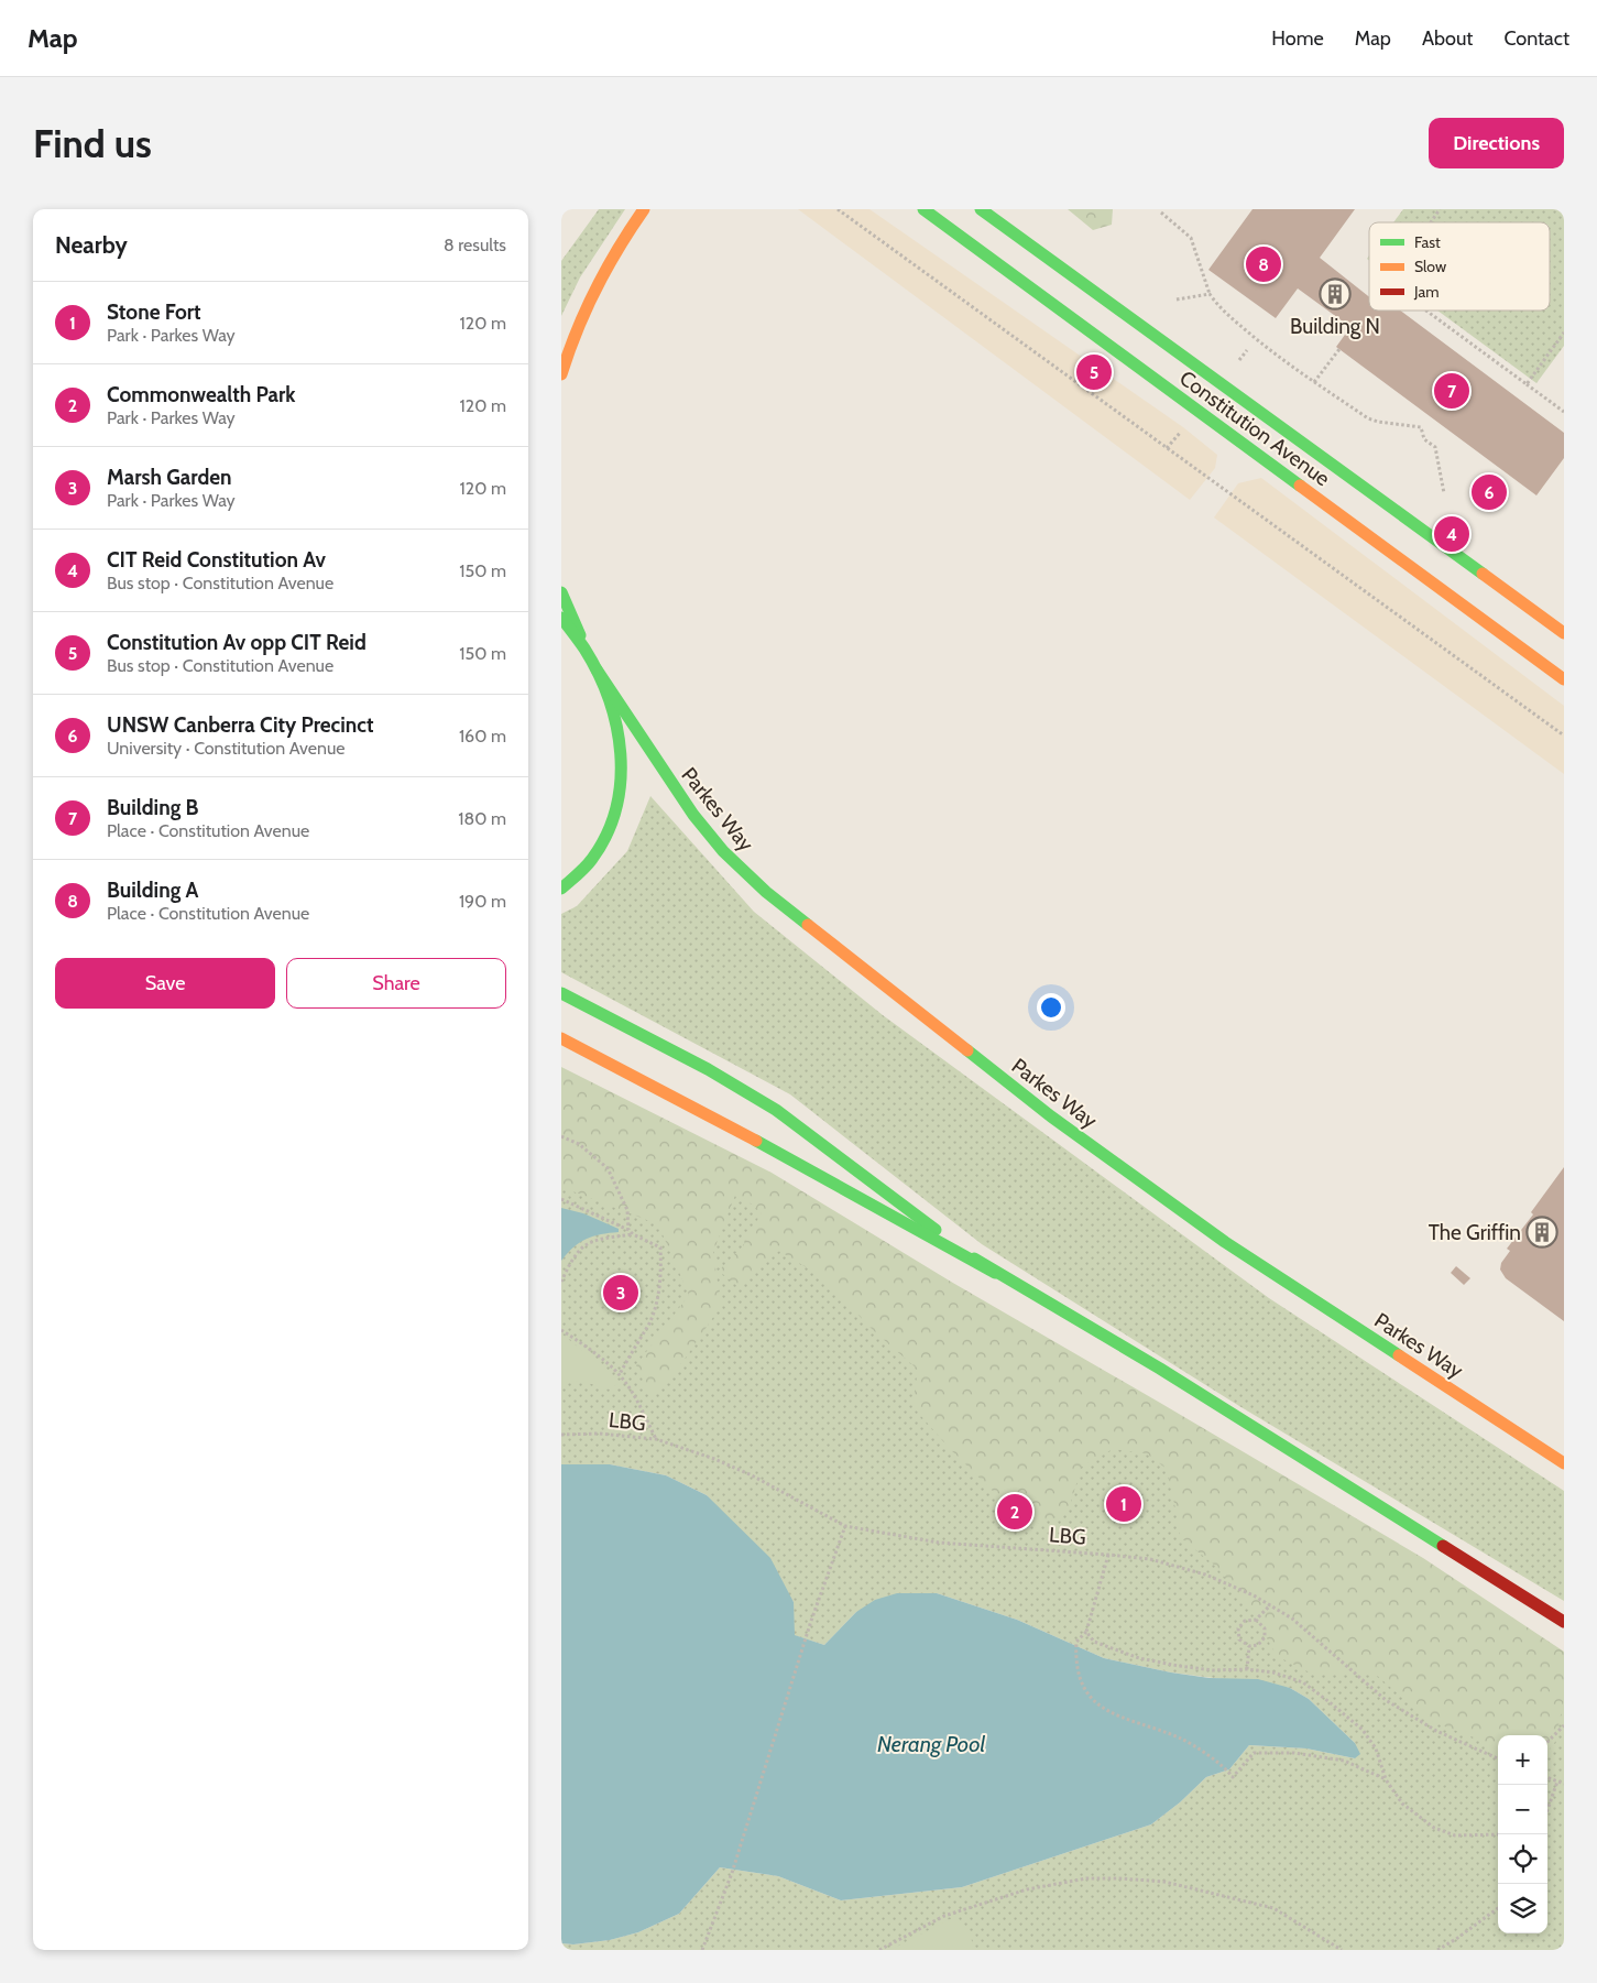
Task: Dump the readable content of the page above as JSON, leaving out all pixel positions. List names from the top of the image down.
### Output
{
  "streets": {
    "main road": ["Constitution Avenue", "Parkes Way"],
    "path": ["LBG"]
  },
  "water": ["Nerang Pool"],
  "places": {
    "building": ["Building N", "The Griffin"]
  },
  "legend": ["Fast", "Slow", "Jam"],
  "page": {
    "header": "Map",
    "nav": [
      "Home",
      "Map",
      "About",
      "Contact"
    ],
    "buttons": [
      "Directions",
      ["Save", "Share"]
    ],
    "title": "Find us",
    "heading": ["Nearby", "8 results"],
    "pins": [
      "8",
      "5",
      "7",
      "6",
      "4",
      "3",
      "1",
      "2"
    ],
    "list": [
      {
        "mark": "1",
        "name": "Stone Fort",
        "note": "Park · Parkes Way",
        "value": "120 m"
      },
      {
        "mark": "2",
        "name": "Commonwealth Park",
        "note": "Park · Parkes Way",
        "value": "120 m"
      },
      {
        "mark": "3",
        "name": "Marsh Garden",
        "note": "Park · Parkes Way",
        "value": "120 m"
      },
      {
        "mark": "4",
        "name": "CIT Reid Constitution Av",
        "note": "Bus stop · Constitution Avenue",
        "value": "150 m"
      },
      {
        "mark": "5",
        "name": "Constitution Av opp CIT Reid",
        "note": "Bus stop · Constitution Avenue",
        "value": "150 m"
      },
      {
        "mark": "6",
        "name": "UNSW Canberra City Precinct",
        "note": "University · Constitution Avenue",
        "value": "160 m"
      },
      {
        "mark": "7",
        "name": "Building B",
        "note": "Place · Constitution Avenue",
        "value": "180 m"
      },
      {
        "mark": "8",
        "name": "Building A",
        "note": "Place · Constitution Avenue",
        "value": "190 m"
      }
    ],
    "map_buttons": ["+", "−"]
  }
}
